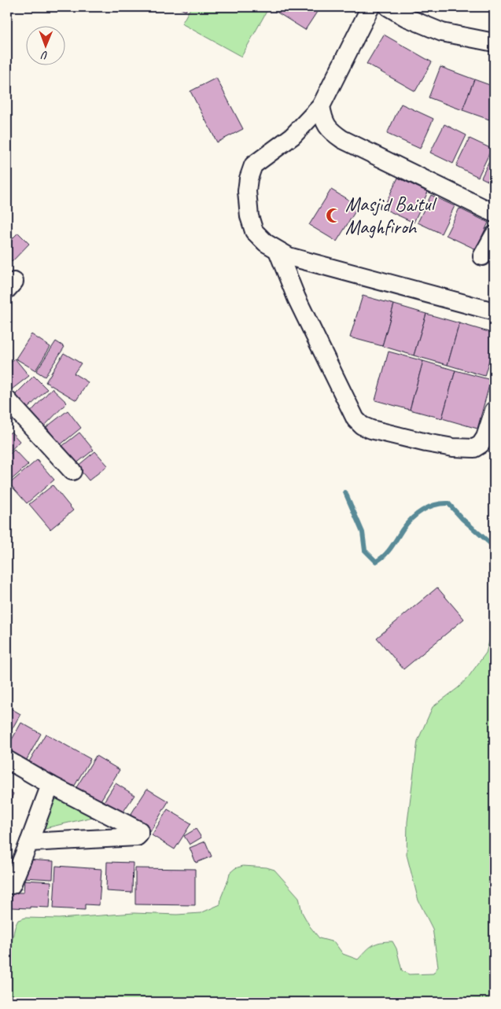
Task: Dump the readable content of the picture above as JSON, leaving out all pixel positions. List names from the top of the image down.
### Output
{
  "places": {
    "mosque": ["Masjid Baitul Maghfiroh"]
  },
  "north": "bottom"
}
